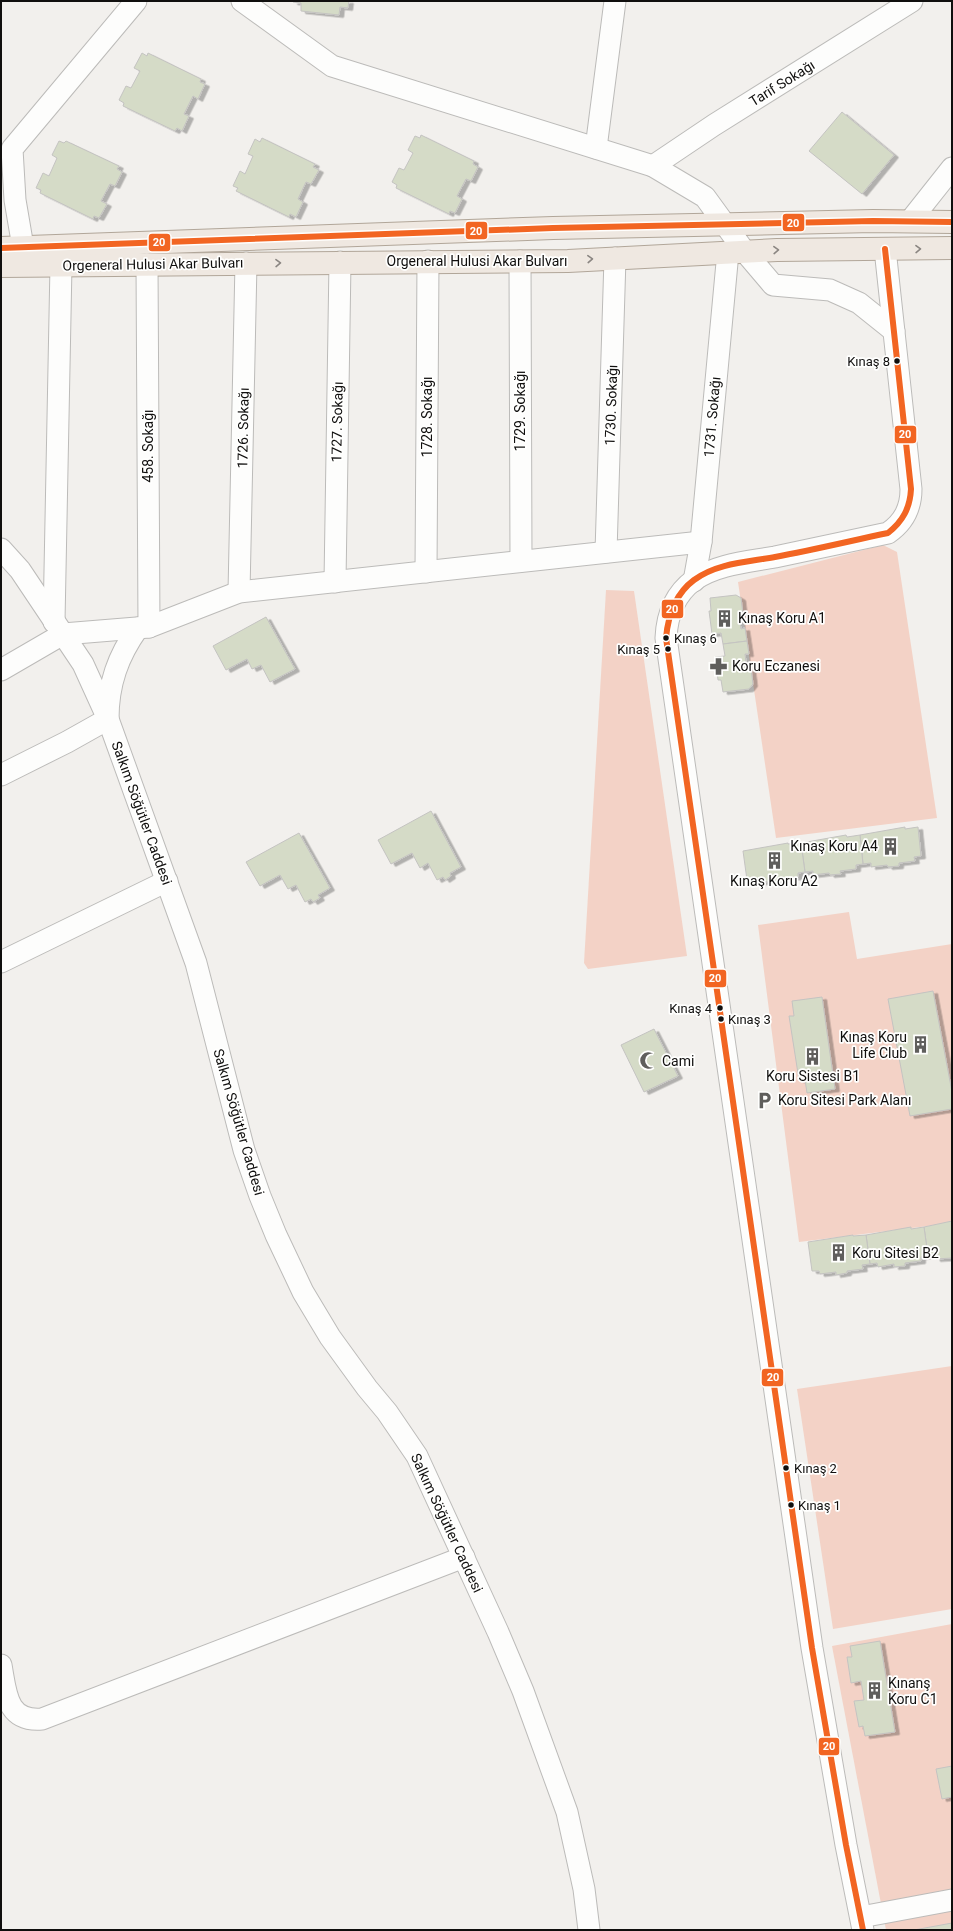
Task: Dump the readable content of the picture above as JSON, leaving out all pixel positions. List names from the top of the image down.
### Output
{
  "streets": {
    "main road": ["Orgeneral Hulusi Akar Bulvarı"],
    "street": [
      "Tarif Sokağı",
      "1730. Sokağı",
      "1729. Sokağı",
      "1728. Sokağı",
      "1731. Sokağı",
      "1727. Sokağı",
      "1726. Sokağı",
      "458. Sokağı",
      "Salkım Söğütler Caddesi"
    ]
  },
  "crossings": [
    ["Orgeneral Hulusi Akar Bulvarı", "1730. Sokağı"],
    ["Orgeneral Hulusi Akar Bulvarı", "1729. Sokağı"],
    ["Orgeneral Hulusi Akar Bulvarı", "1728. Sokağı"],
    ["Orgeneral Hulusi Akar Bulvarı", "1731. Sokağı"],
    ["Orgeneral Hulusi Akar Bulvarı", "1727. Sokağı"],
    ["Orgeneral Hulusi Akar Bulvarı", "1726. Sokağı"],
    ["Orgeneral Hulusi Akar Bulvarı", "458. Sokağı"]
  ],
  "places": {
    "other": [
      "Kınaş 8",
      "Kınaş 6",
      "Kınaş 5",
      "Kınaş 4",
      "Kınaş 3",
      "Kınaş 2",
      "Kınaş 1"
    ],
    "building": [
      "Kınaş Koru A1",
      "Kınaş Koru A4",
      "Kınaş Koru A2",
      "Kınaş Koru Life Club",
      "Koru Sistesi B1",
      "Koru Sitesi B2",
      "Kınanş Koru C1"
    ],
    "pharmacy": ["Koru Eczanesi"],
    "mosque": ["Cami"],
    "parking": ["Koru Sitesi Park Alanı"]
  },
  "lines": ["transit line 20"]
}
